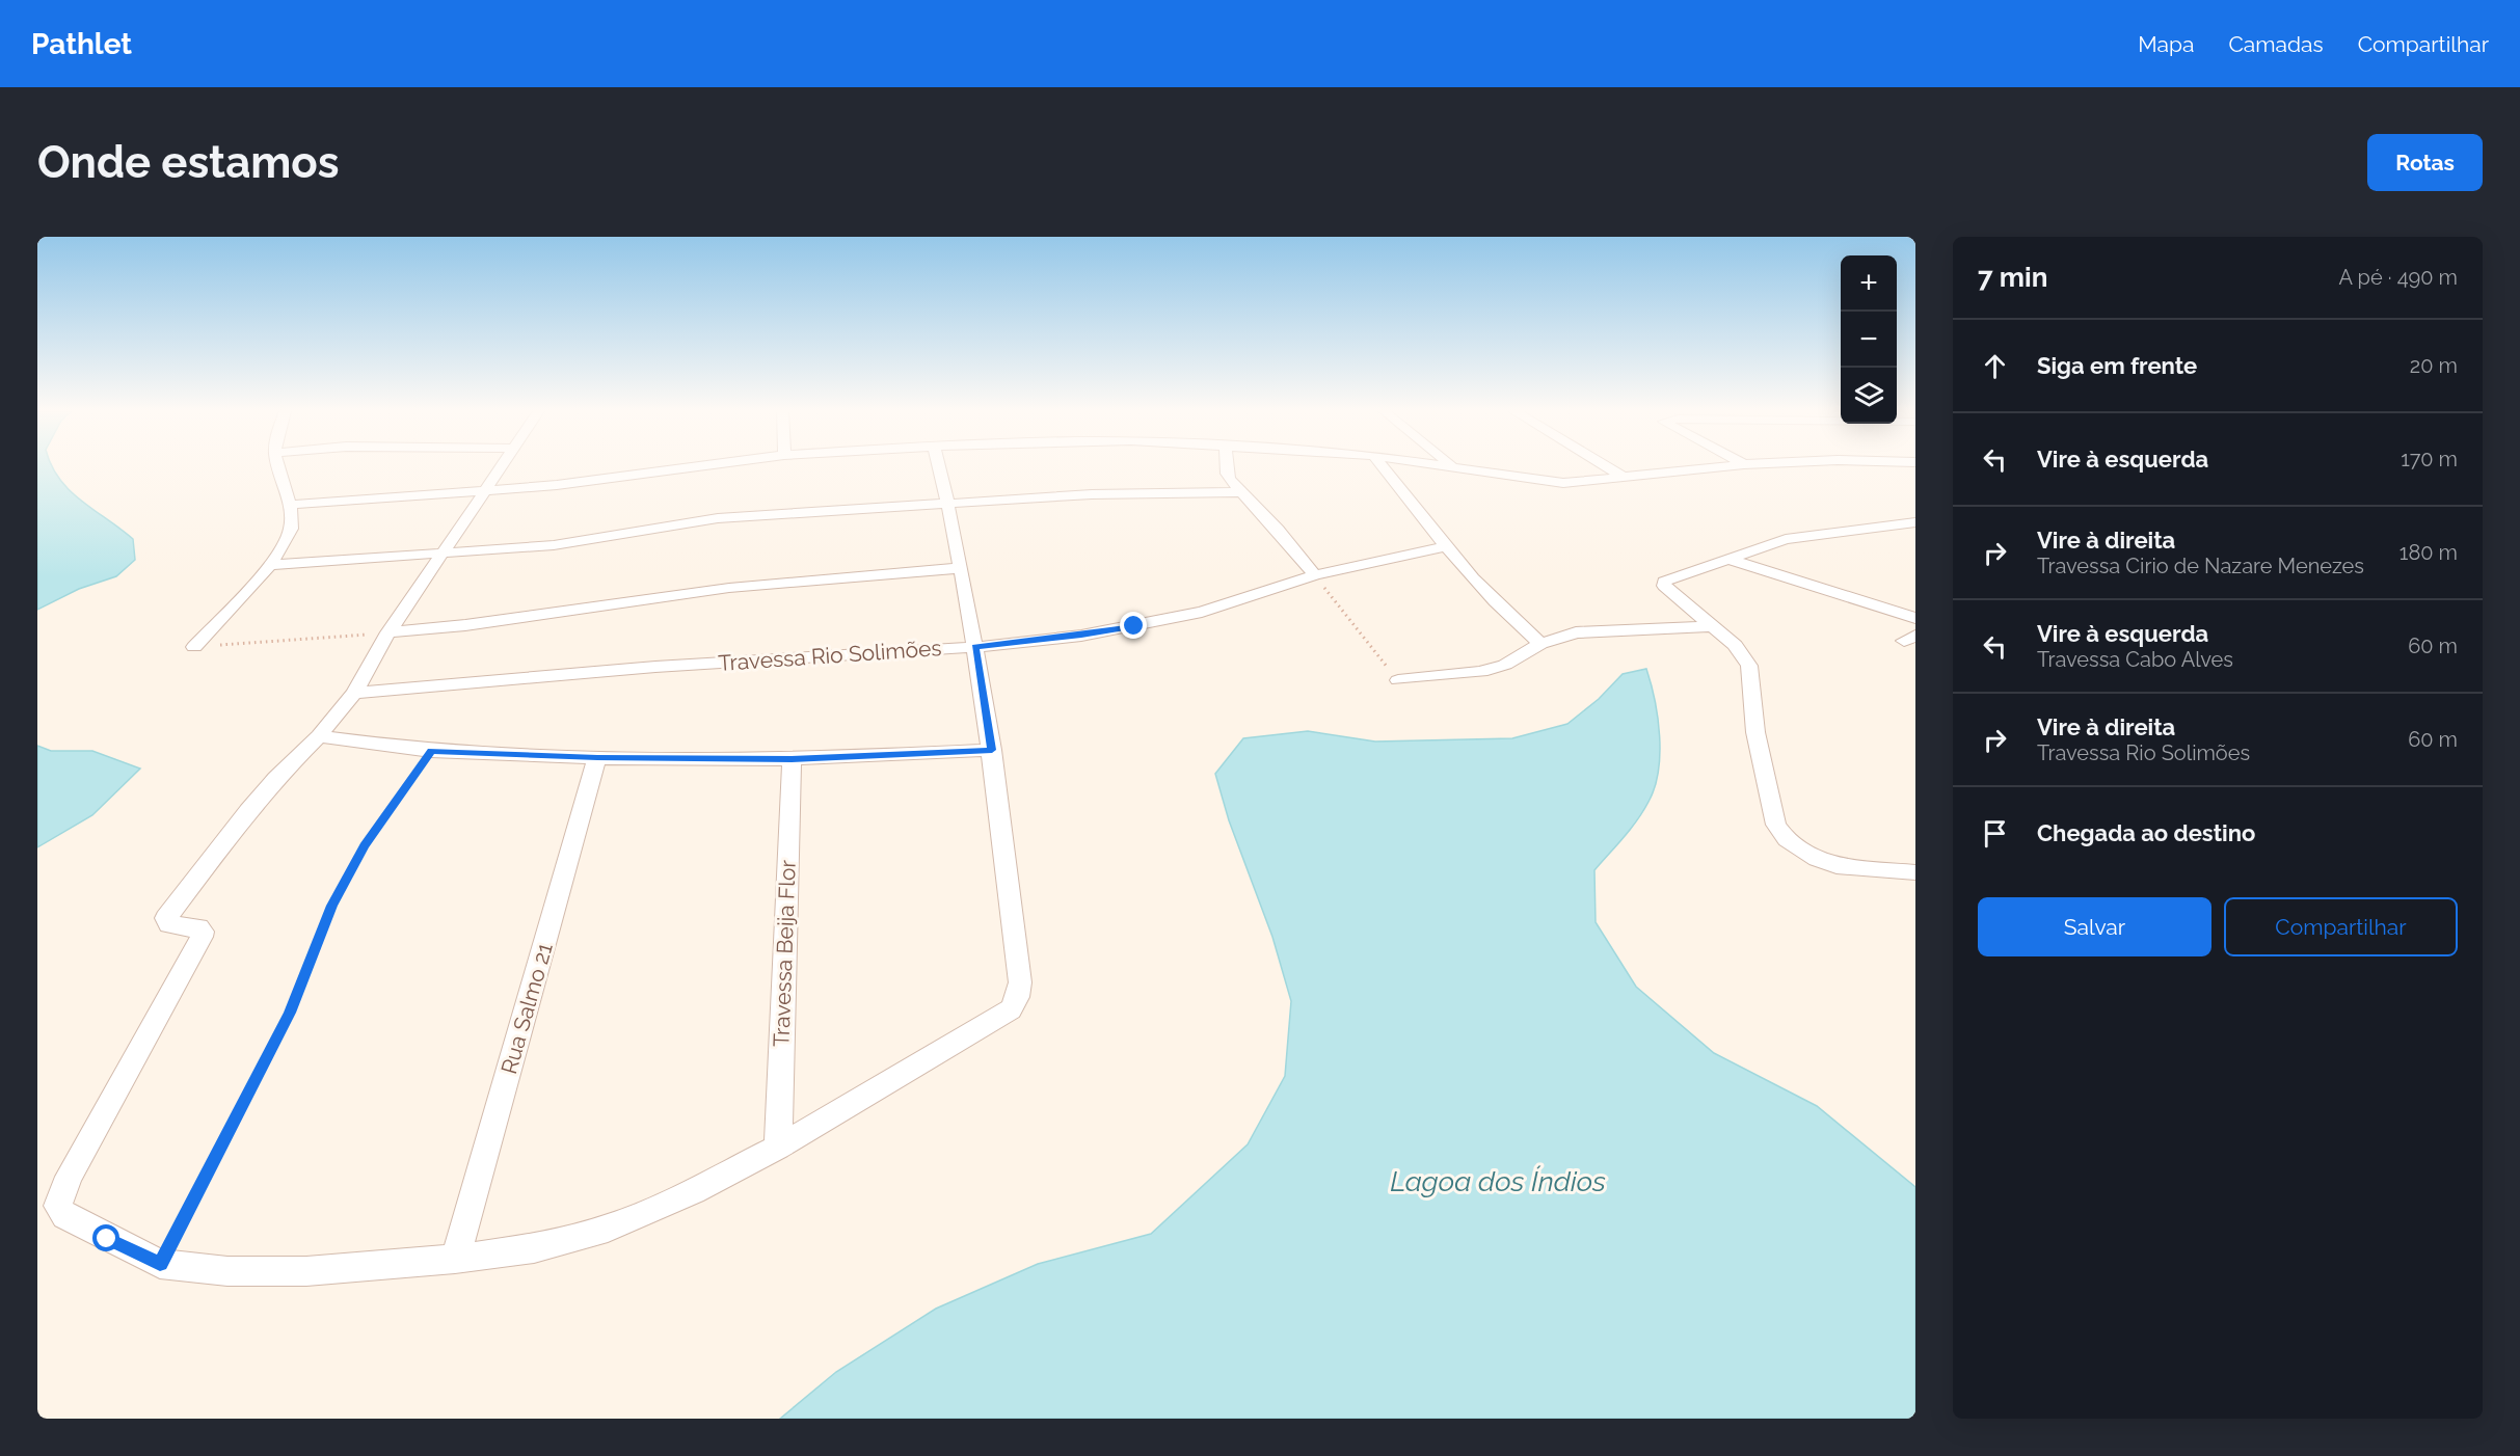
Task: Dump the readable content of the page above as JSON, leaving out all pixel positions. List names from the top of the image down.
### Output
{
  "streets": {
    "street": ["Travessa Rio Solimões", "Travessa Beija Flor", "Rua Salmo 21"]
  },
  "water": ["Lagoa dos Índios"],
  "page": {
    "header": "Pathlet",
    "nav": ["Mapa", "Camadas", "Compartilhar"],
    "buttons": [
      "Rotas",
      ["Salvar", "Compartilhar"]
    ],
    "title": "Onde estamos",
    "heading": ["7 min", "A pé · 490 m"],
    "map_buttons": ["+", "−"],
    "list": [
      ["Siga em frente", "20 m"],
      ["Vire à esquerda", "170 m"],
      ["Vire à direita", "Travessa Cirio de Nazare Menezes", "180 m"],
      ["Vire à esquerda", "Travessa Cabo Alves", "60 m"],
      ["Vire à direita", "Travessa Rio Solimões", "60 m"],
      "Chegada ao destino"
    ]
  }
}
